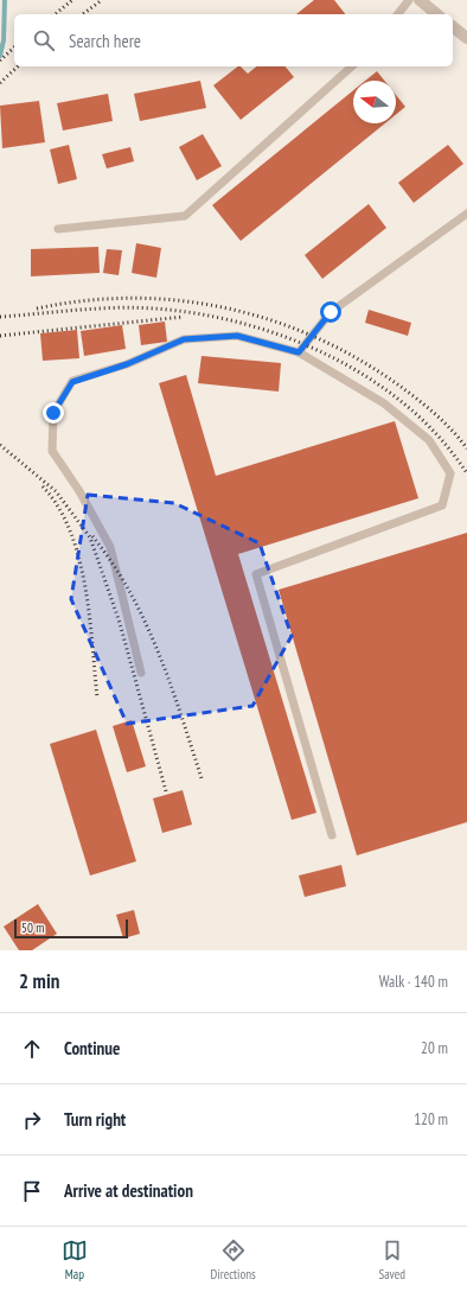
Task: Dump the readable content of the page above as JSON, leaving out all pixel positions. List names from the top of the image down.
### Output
{
  "scale_bar": "50 m",
  "north": "left",
  "page": {
    "search": "Search here",
    "scale": "50 m",
    "heading": ["2 min", "Walk · 140 m"],
    "list": [
      ["Continue", "20 m"],
      ["Turn right", "120 m"],
      "Arrive at destination"
    ],
    "nav": ["Map", "Directions", "Saved"]
  }
}
